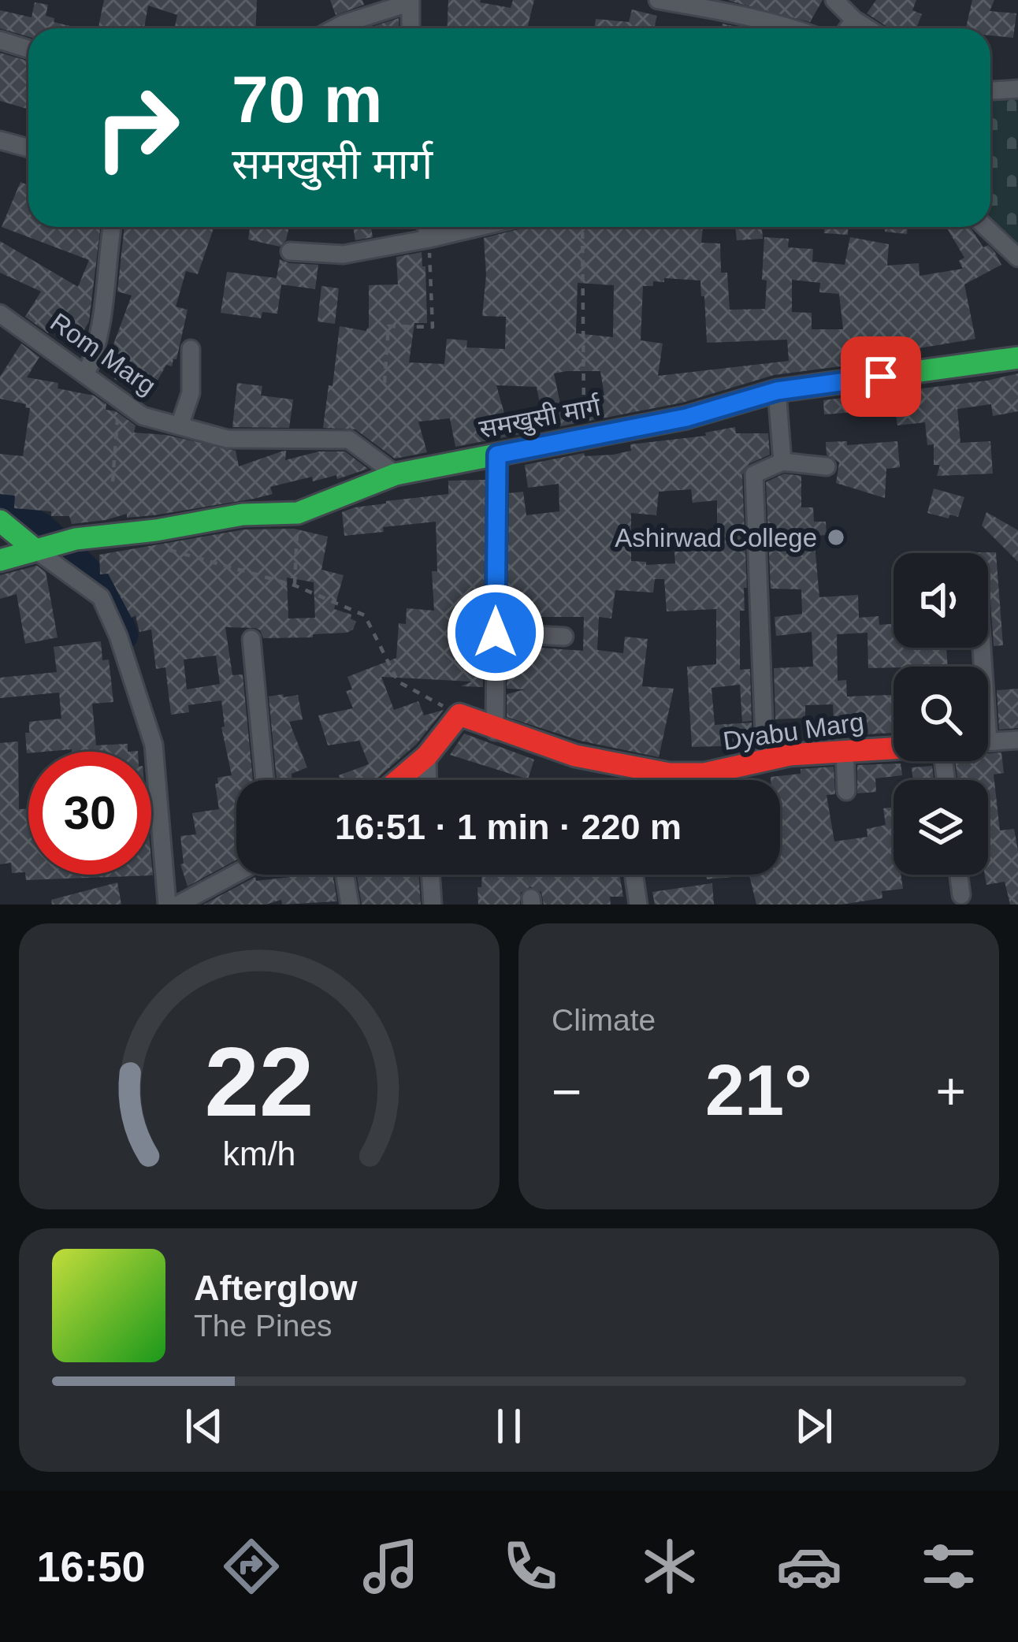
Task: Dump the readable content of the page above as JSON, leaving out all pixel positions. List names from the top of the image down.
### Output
{
  "streets": {
    "main road": ["समखुसी मार्ग", "Dyabu Marg"],
    "street": ["Rom Marg"]
  },
  "crossings": [
    ["Rom Marg", "समखुसी मार्ग"]
  ],
  "places": ["Ashirwad College"],
  "page": {
    "turn": ["70 m", "समखुसी मार्ग"],
    "limit": "30",
    "trip": "16:51 · 1 min · 220 m",
    "tile": "Climate",
    "heat": ["−", "21°", "+"],
    "song": ["Afterglow", "The Pines"],
    "tabs": "16:50",
    "gauge": ["22", "km/h"]
  }
}
